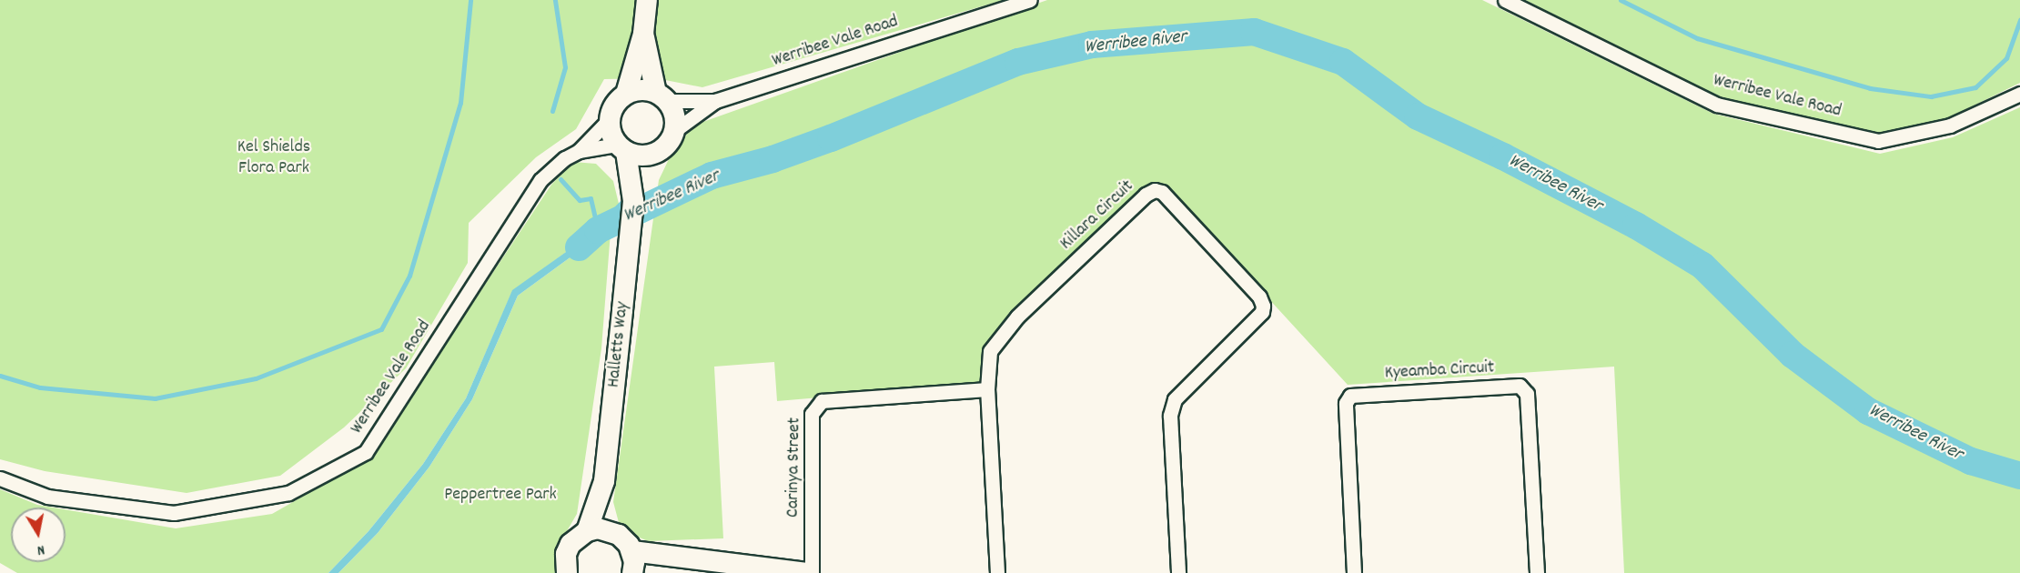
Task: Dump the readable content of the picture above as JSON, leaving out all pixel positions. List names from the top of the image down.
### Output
{
  "streets": {
    "street": [
      "Werribee Vale Road",
      "Killara Circuit",
      "Halletts Way",
      "Kyeamba Circuit",
      "Carinya Street"
    ]
  },
  "crossings": [
    ["Werribee Vale Road", "Halletts Way"],
    ["Killara Circuit", "Carinya Street"]
  ],
  "water": ["Werribee River"],
  "parks": ["Kel Shields Flora Park", "Peppertree Park"],
  "north": "bottom"
}
